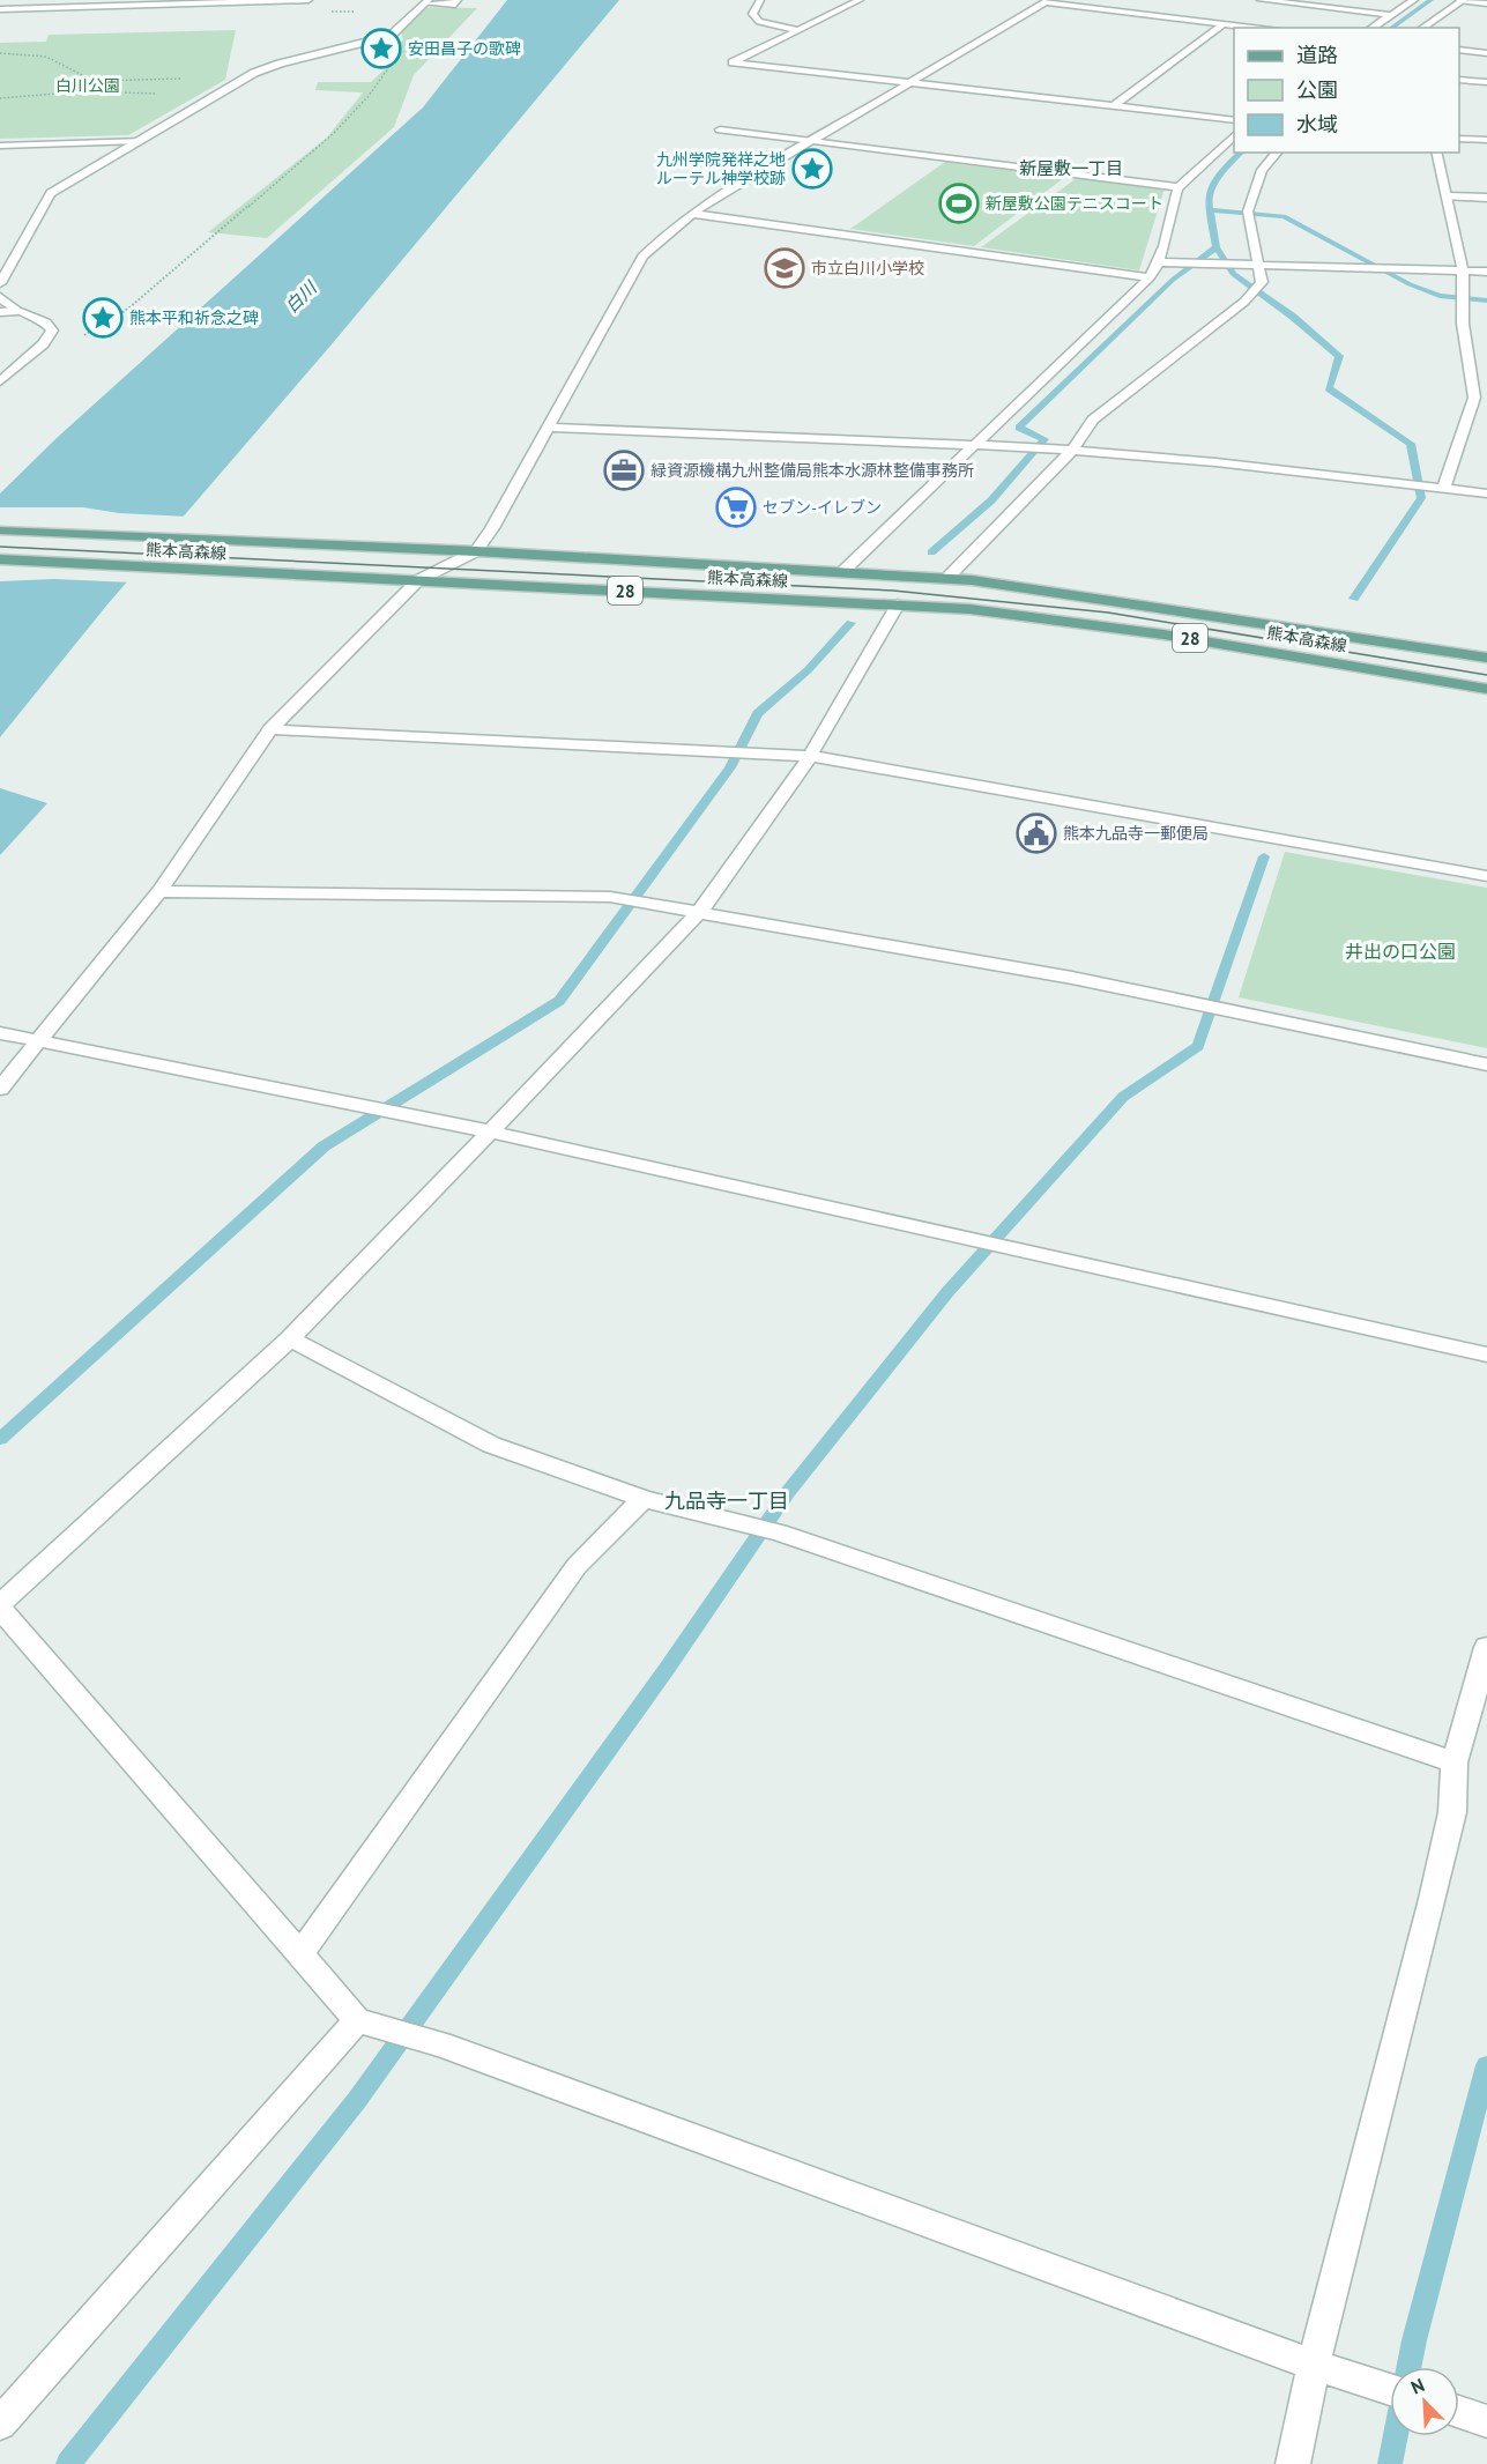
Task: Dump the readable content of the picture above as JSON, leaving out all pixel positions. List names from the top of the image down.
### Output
{
  "streets": {
    "main road": ["熊本高森線", "28"]
  },
  "districts": ["新屋敷一丁目", "九品寺一丁目"],
  "water": ["白川"],
  "parks": ["白川公園", "井出の口公園"],
  "places": {
    "place": ["安田昌子の歌碑", "九州学院発祥之地 ルーテル神学校跡", "熊本平和祈念之碑"],
    "sports": ["新屋敷公園テニスコート"],
    "school or university": ["市立白川小学校"],
    "office": ["緑資源機構九州整備局熊本水源林整備事務所"],
    "supermarket": ["セブン-イレブン"],
    "public building": ["熊本九品寺一郵便局"]
  },
  "legend": ["道路", "公園", "水域"],
  "north": "top left"
}
